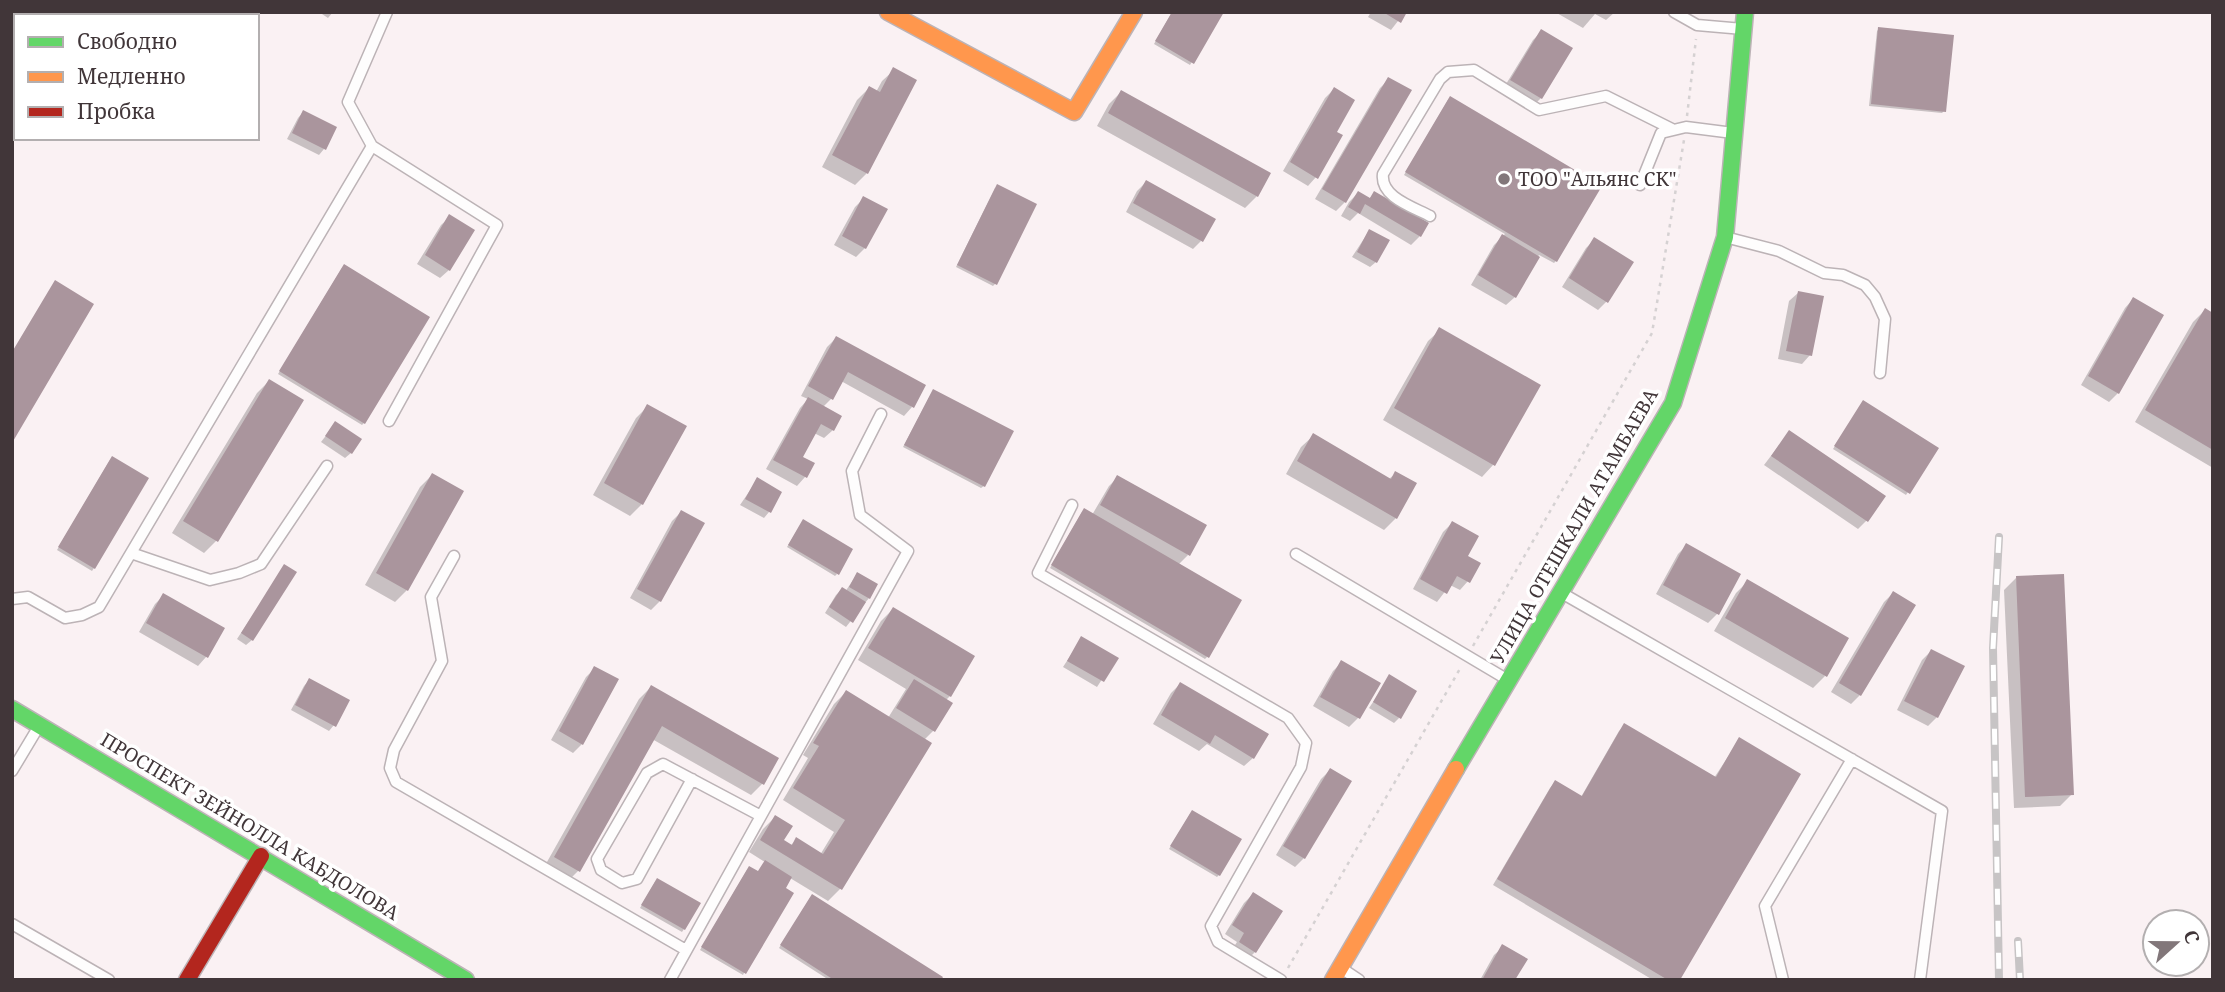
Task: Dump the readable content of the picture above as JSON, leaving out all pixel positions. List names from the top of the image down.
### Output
{
  "streets": {
    "street": ["УЛИЦА ОТЕШКАЛИ АТАМБАЕВА", "ПРОСПЕКТ ЗЕЙНОЛЛА КАБДОЛОВА"]
  },
  "places": ["ТОО \"Альянс СК\""],
  "legend": ["Свободно", "Медленно", "Пробка"],
  "north": "right"
}
